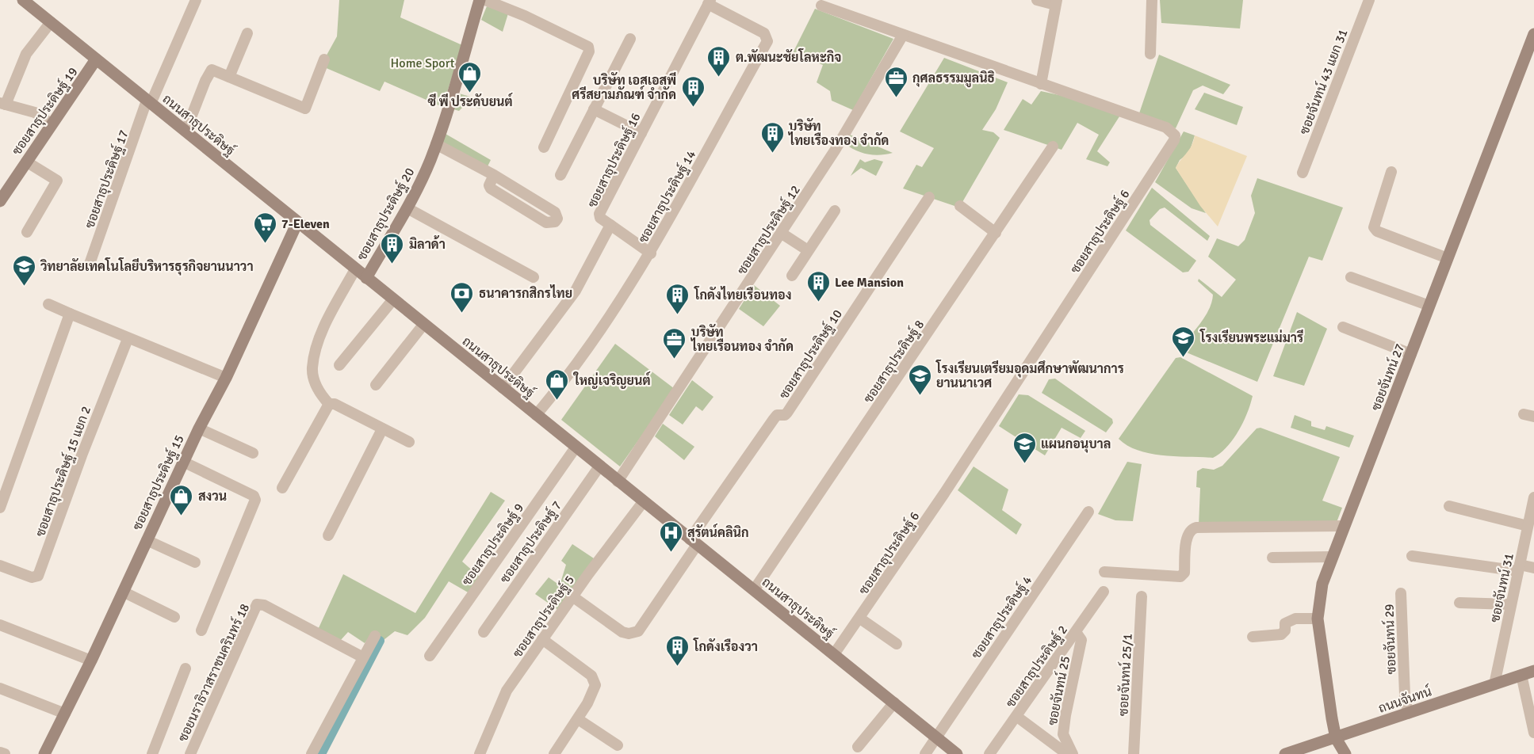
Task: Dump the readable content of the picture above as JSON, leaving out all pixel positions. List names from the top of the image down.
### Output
{
  "streets": {
    "street": [
      "ซอยจันทน์ 43 แยก 31",
      "ซอยสาธุประดิษฐ์ 19",
      "ถนนสาธุประดิษฐ์",
      "ซอยสาธุประดิษฐ์ 16",
      "ซอยสาธุประดิษฐ์ 17",
      "ซอยสาธุประดิษฐ์ 14",
      "ซอยสาธุประดิษฐ์ 20",
      "ซอยสาธุประดิษฐ์ 12",
      "ซอยสาธุประดิษฐ์ 6",
      "ซอยสาธุประดิษฐ์ 10",
      "ซอยสาธุประดิษฐ์ 8",
      "ซอยจันทน์ 27",
      "ซอยสาธุประดิษฐ์ 15 แยก 2",
      "ซอยสาธุประดิษฐ์ 15",
      "ซอยสาธุประดิษฐ์ 7",
      "ซอยสาธุประดิษฐ์ 9",
      "ซอยจันทน์ 31",
      "ซอยสาธุประดิษฐ์ 5",
      "ซอยสาธุประดิษฐ์ 4",
      "ซอยจันทน์ 29",
      "ซอยสาธุประดิษฐ์ 2",
      "ซอยนราธิวาสราชนครินทร์ 18",
      "ซอยจันทน์ 25/1",
      "ซอยจันทน์ 25",
      "ถนนจันทน์"
    ]
  },
  "crossings": [
    ["ซอยสาธุประดิษฐ์ 19", "ถนนสาธุประดิษฐ์"],
    ["ถนนสาธุประดิษฐ์", "ซอยสาธุประดิษฐ์ 17"],
    ["ถนนสาธุประดิษฐ์", "ซอยสาธุประดิษฐ์ 14"],
    ["ถนนสาธุประดิษฐ์", "ซอยสาธุประดิษฐ์ 20"],
    ["ถนนสาธุประดิษฐ์", "ซอยสาธุประดิษฐ์ 12"],
    ["ถนนสาธุประดิษฐ์", "ซอยสาธุประดิษฐ์ 6"],
    ["ถนนสาธุประดิษฐ์", "ซอยสาธุประดิษฐ์ 10"],
    ["ถนนสาธุประดิษฐ์", "ซอยสาธุประดิษฐ์ 8"],
    ["ถนนสาธุประดิษฐ์", "ซอยสาธุประดิษฐ์ 15"],
    ["ถนนสาธุประดิษฐ์", "ซอยสาธุประดิษฐ์ 7"],
    ["ถนนสาธุประดิษฐ์", "ซอยสาธุประดิษฐ์ 9"],
    ["ถนนสาธุประดิษฐ์", "ซอยสาธุประดิษฐ์ 5"],
    ["ถนนสาธุประดิษฐ์", "ซอยสาธุประดิษฐ์ 4"],
    ["ซอยสาธุประดิษฐ์ 16", "ซอยสาธุประดิษฐ์ 14"],
    ["ซอยสาธุประดิษฐ์ 12", "ซอยสาธุประดิษฐ์ 6"],
    ["ซอยสาธุประดิษฐ์ 10", "ซอยสาธุประดิษฐ์ 5"],
    ["ซอยจันทน์ 27", "ถนนจันทน์"],
    ["ซอยจันทน์ 31", "ถนนจันทน์"],
    ["ซอยจันทน์ 29", "ถนนจันทน์"],
    ["ซอยสาธุประดิษฐ์ 2", "ซอยจันทน์ 25"]
  ],
  "parks": ["Home Sport"],
  "places": {
    "building": [
      "ต.พัฒนะชัยโลหะกิจ",
      "บริษัท เอสเอสพี ศรีสยามภัณฑ์ จำกัด",
      "บริษัท ไทยเรืองทอง จำกัด",
      "มิลาด้า",
      "Lee Mansion",
      "โกดังไทยเรือนทอง",
      "โกดังเรืองวา"
    ],
    "shop": ["ซี พี ประดับยนต์", "ใหญ่เจริญยนต์", "สงวน"],
    "office": ["กุศลธรรมมูลนิธิ", "บริษัท ไทยเรือนทอง จำกัด"],
    "supermarket": ["7-Eleven"],
    "school or university": [
      "วิทยาลัยเทคโนโลยีบริหารธุรกิจยานนาวา",
      "โรงเรียนพระแม่มารี",
      "โรงเรียนเตรียมอุดมศึกษาพัฒนาการ ยานนาเวศ",
      "แผนกอนุบาล"
    ],
    "bank": ["ธนาคารกสิกรไทย"],
    "hospital": ["สุรัตน์คลินิก"]
  }
}
